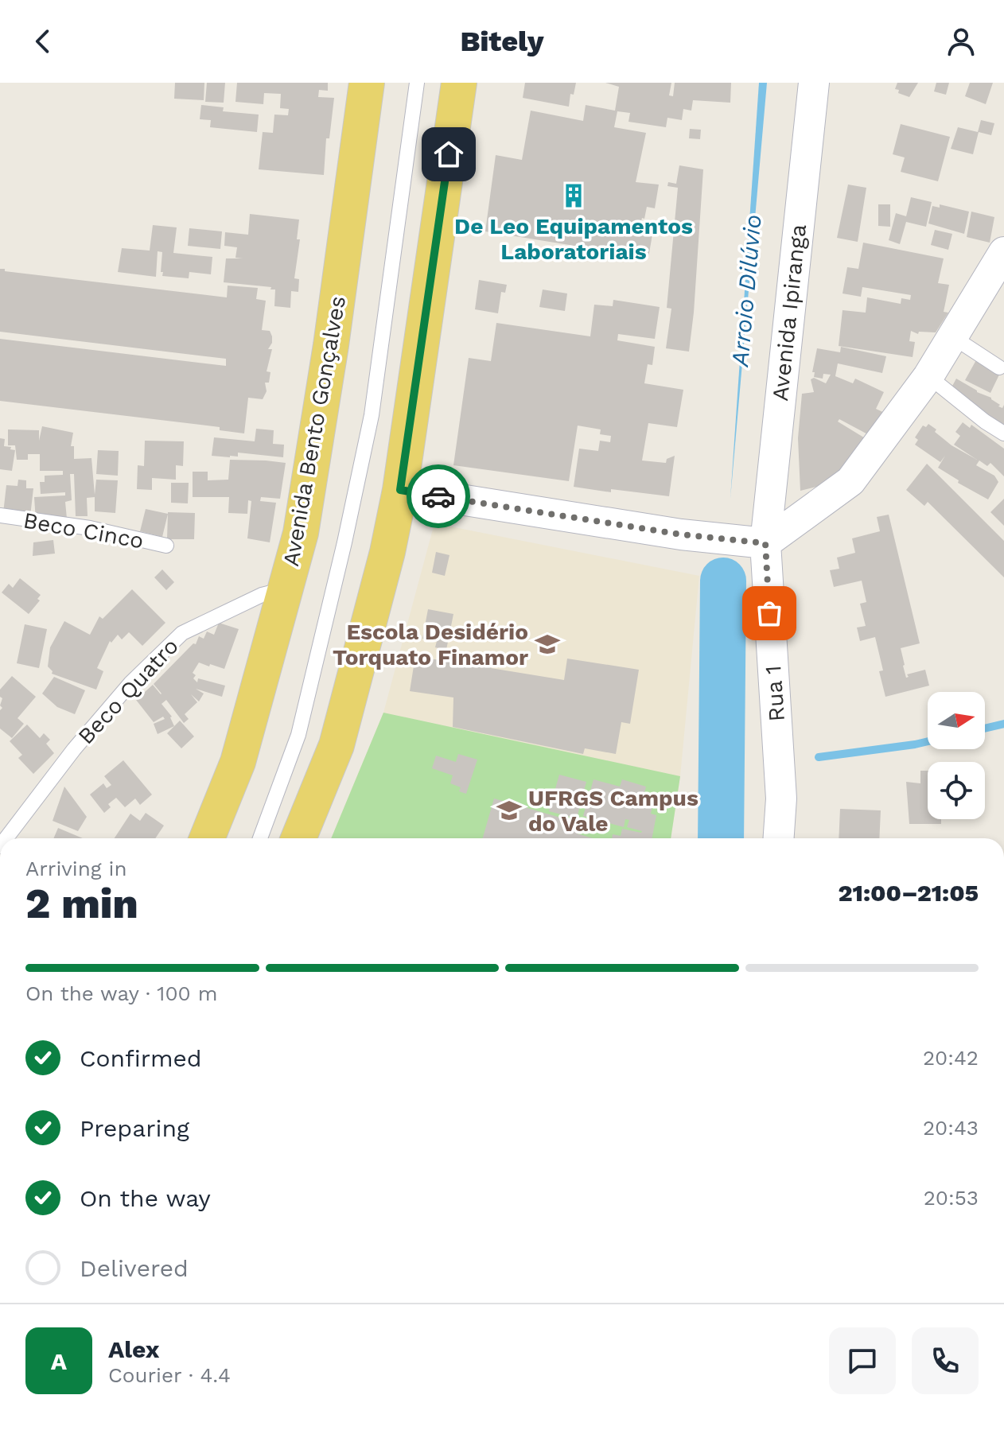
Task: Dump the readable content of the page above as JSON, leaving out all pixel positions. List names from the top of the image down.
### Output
{
  "streets": {
    "main road": ["Avenida Bento Gonçalves"],
    "street": ["Avenida Ipiranga", "Rua 1"],
    "lane": ["Beco Cinco", "Beco Quatro"]
  },
  "crossings": [
    ["Avenida Ipiranga", "Rua 1"],
    ["Avenida Bento Gonçalves", "Beco Quatro"]
  ],
  "water": ["Arroio Dilúvio"],
  "places": {
    "building": ["De Leo Equipamentos Laboratoriais"],
    "school or university": ["Escola Desidério Torquato Finamor", "UFRGS Campus do Vale"]
  },
  "north": "right",
  "page": {
    "header": "Bitely",
    "heading": ["2 min", "Arriving in", "21:00–21:05"],
    "panel": ["Alex", "Courier · 4.4"],
    "bar": "On the way · 100 m",
    "list": [
      ["Confirmed", "20:42"],
      ["Preparing", "20:43"],
      ["On the way", "20:53"],
      "Delivered"
    ],
    "round": "A"
  }
}
